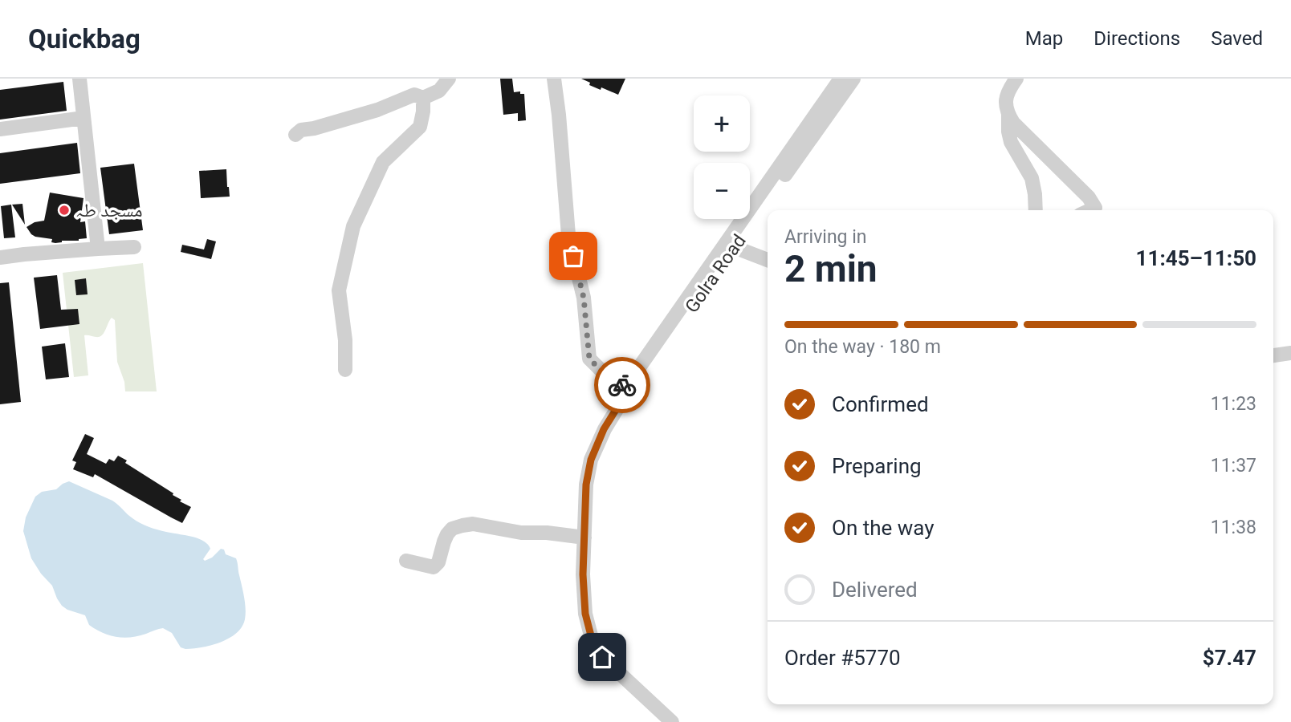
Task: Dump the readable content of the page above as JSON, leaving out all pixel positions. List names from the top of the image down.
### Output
{
  "streets": {
    "street": ["Golra Road"]
  },
  "places": ["مسجد طہ"],
  "page": {
    "header": "Quickbag",
    "nav": ["Map", "Directions", "Saved"],
    "map_buttons": ["+", "−"],
    "heading": ["2 min", "Arriving in", "11:45–11:50"],
    "panel": ["Order #5770", "$7.47"],
    "bar": "On the way · 180 m",
    "list": [
      ["Confirmed", "11:23"],
      ["Preparing", "11:37"],
      ["On the way", "11:38"],
      "Delivered"
    ]
  }
}
